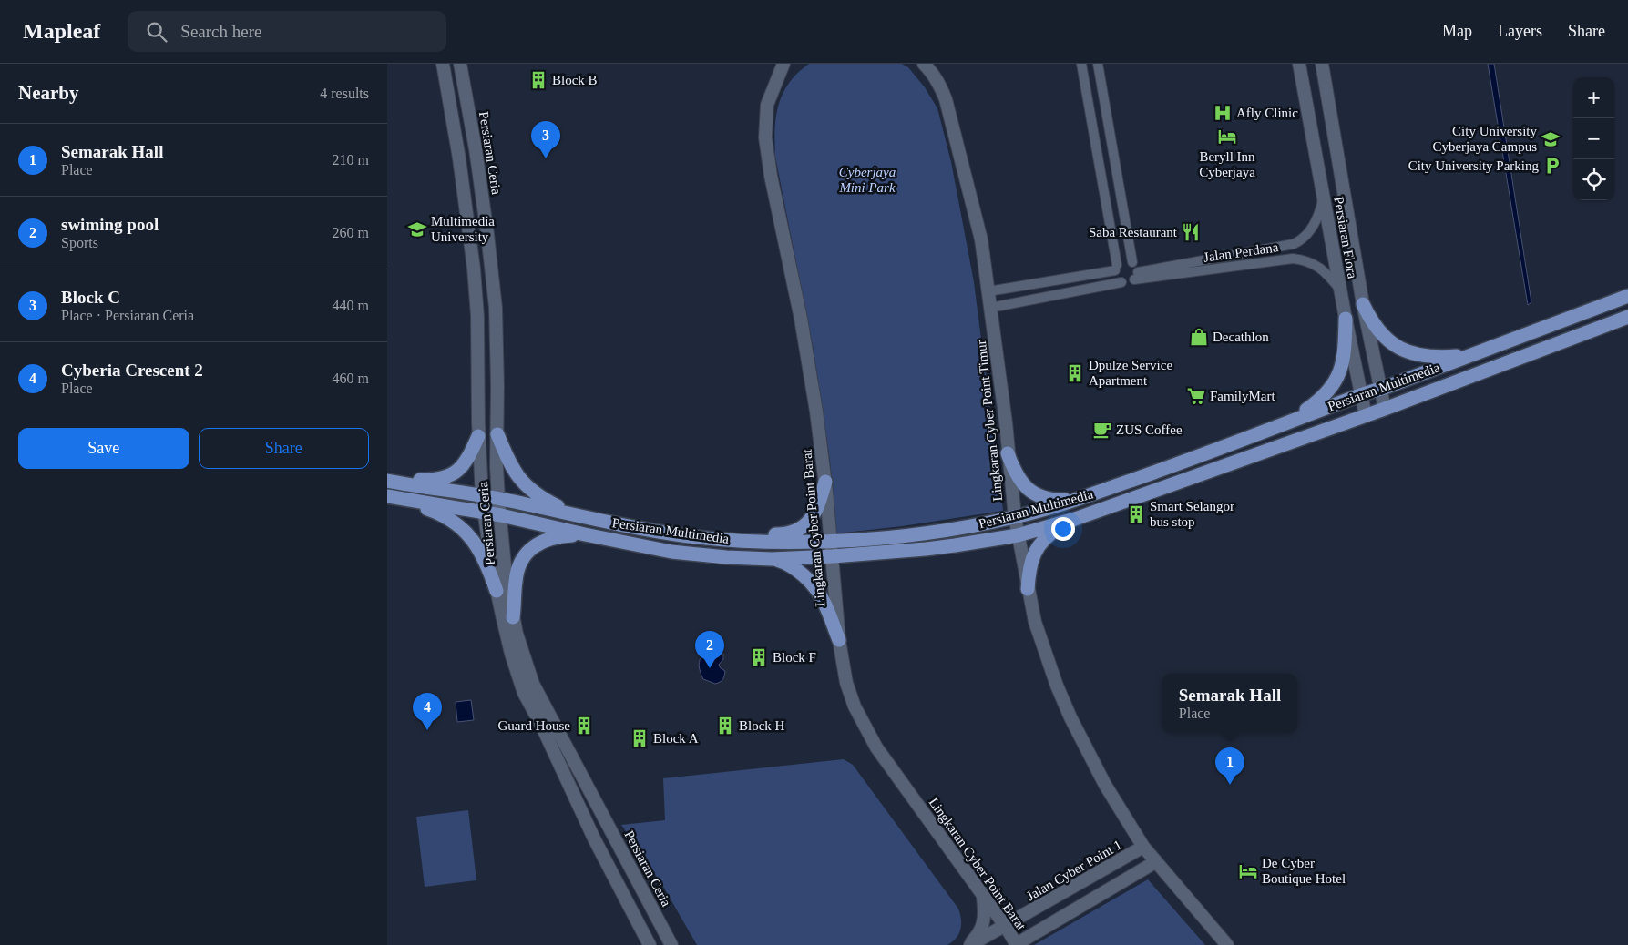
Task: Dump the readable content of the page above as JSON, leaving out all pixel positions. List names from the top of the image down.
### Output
{
  "streets": {
    "main road": [
      "Persiaran Ceria",
      "Persiaran Flora",
      "Persiaran Multimedia",
      "Lingkaran Cyber Point Timur",
      "Lingkaran Cyber Point Barat",
      "Jalan Cyber Point 1"
    ],
    "street": ["Jalan Perdana"]
  },
  "crossings": [
    ["Persiaran Ceria", "Persiaran Multimedia"],
    ["Persiaran Flora", "Jalan Perdana"],
    ["Persiaran Flora", "Persiaran Multimedia"],
    ["Jalan Perdana", "Lingkaran Cyber Point Timur"],
    ["Persiaran Multimedia", "Lingkaran Cyber Point Timur"],
    ["Persiaran Multimedia", "Lingkaran Cyber Point Barat"],
    ["Lingkaran Cyber Point Timur", "Jalan Cyber Point 1"],
    ["Lingkaran Cyber Point Barat", "Jalan Cyber Point 1"]
  ],
  "parks": ["Cyberjaya Mini Park"],
  "places": {
    "building": [
      "Block B",
      "Dpulze Service Apartment",
      "Smart Selangor bus stop",
      "Block F",
      "Guard House",
      "Block H",
      "Block A"
    ],
    "hospital": ["Afly Clinic"],
    "hotel": ["Beryll Inn Cyberjaya", "De Cyber Boutique Hotel"],
    "school or university": ["City University Cyberjaya Campus", "Multimedia University"],
    "parking": ["City University Parking"],
    "restaurant": ["Saba Restaurant"],
    "shop": ["Decathlon"],
    "supermarket": ["FamilyMart"],
    "cafe": ["ZUS Coffee"]
  },
  "page": {
    "header": "Mapleaf",
    "search": "Search here",
    "nav": ["Map", "Layers", "Share"],
    "heading": ["Nearby", "4 results"],
    "map_buttons": ["+", "−"],
    "pins": [
      "3",
      "2",
      "4",
      "1"
    ],
    "list": [
      {
        "mark": "1",
        "name": "Semarak Hall",
        "note": "Place",
        "value": "210 m"
      },
      {
        "mark": "2",
        "name": "swiming pool",
        "note": "Sports",
        "value": "260 m"
      },
      {
        "mark": "3",
        "name": "Block C",
        "note": "Place · Persiaran Ceria",
        "value": "440 m"
      },
      {
        "mark": "4",
        "name": "Cyberia Crescent 2",
        "note": "Place",
        "value": "460 m"
      }
    ],
    "buttons": ["Save", "Share"],
    "popup": ["Semarak Hall", "Place"]
  }
}
